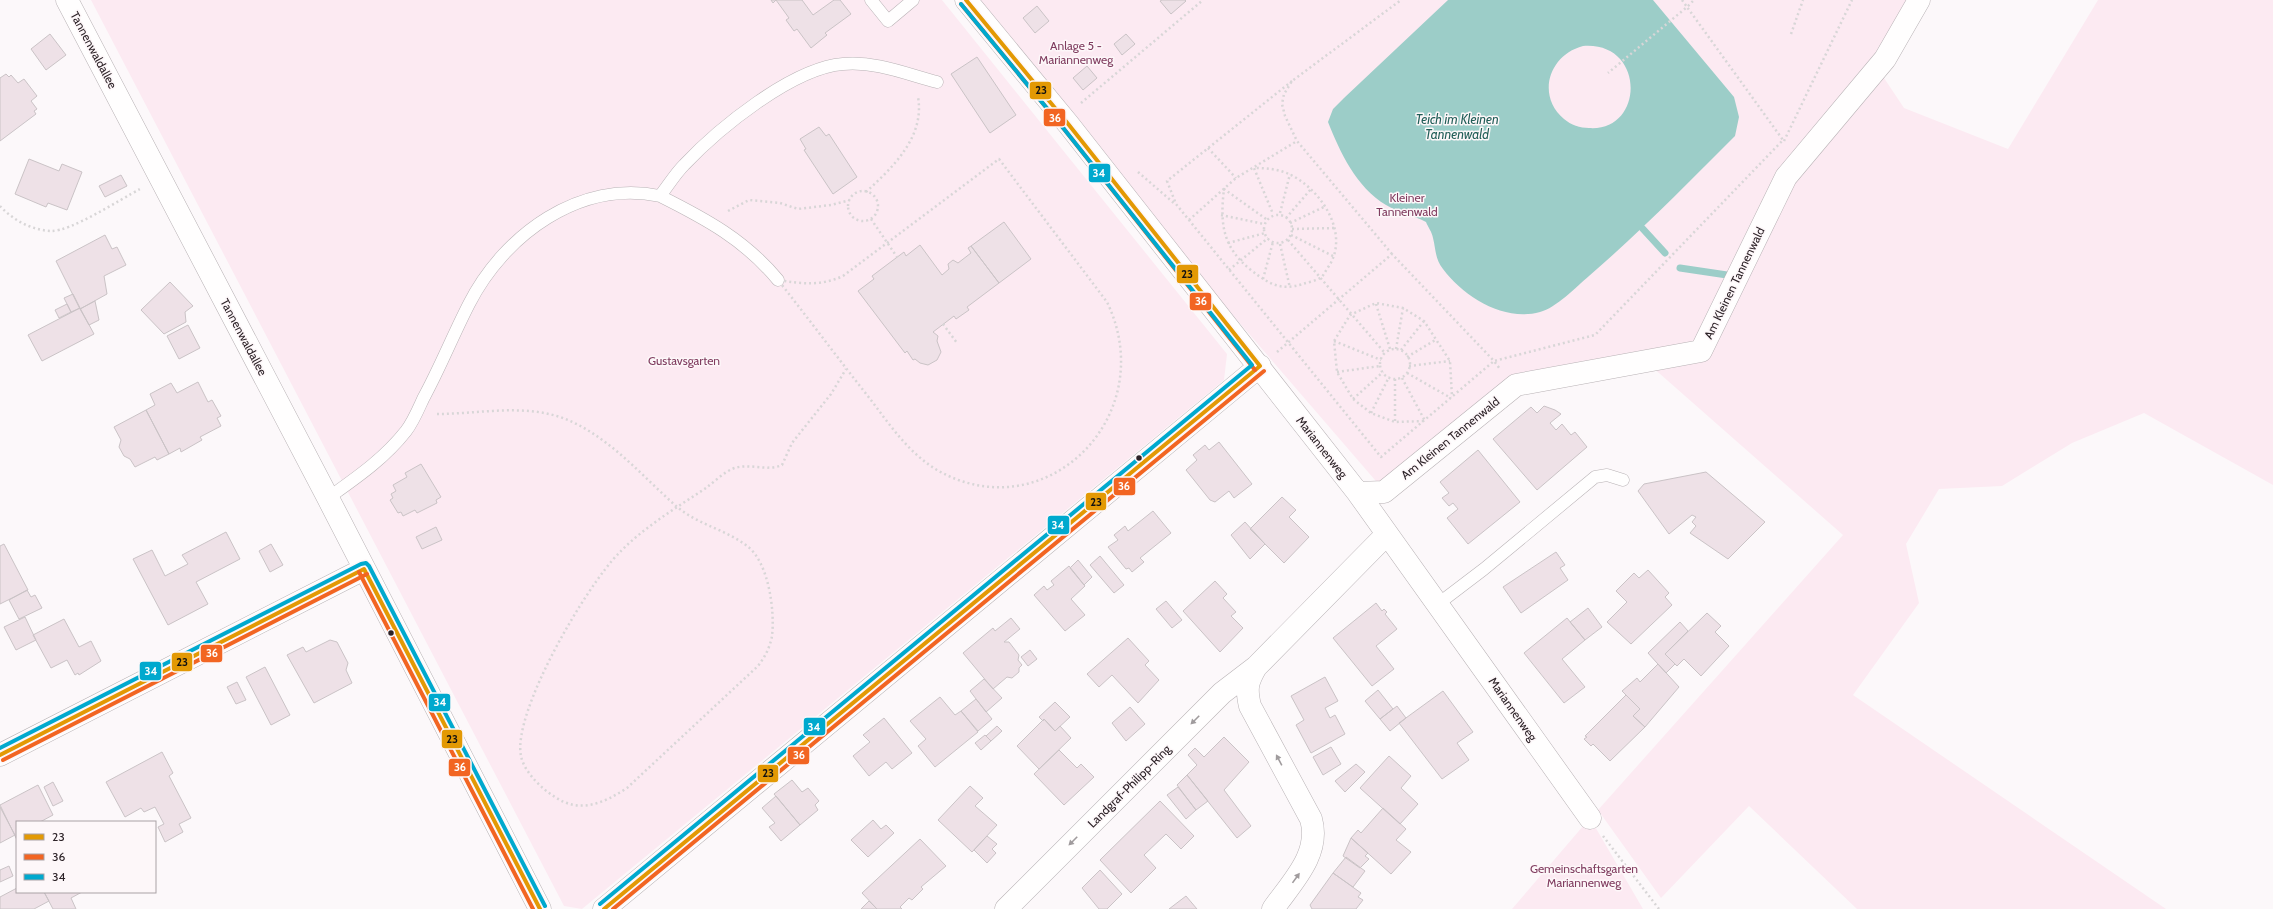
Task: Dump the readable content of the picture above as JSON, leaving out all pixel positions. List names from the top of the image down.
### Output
{
  "streets": {
    "street": [
      "Tannenwaldallee",
      "Am Kleinen Tannenwald",
      "Mariannenweg",
      "Landgraf-Philipp-Ring"
    ]
  },
  "crossings": [
    ["Am Kleinen Tannenwald", "Mariannenweg"],
    ["Mariannenweg", "Landgraf-Philipp-Ring"]
  ],
  "water": ["Teich im Kleinen Tannenwald"],
  "parks": [
    "Anlage 5 - Mariannenweg",
    "Kleiner Tannenwald",
    "Gustavsgarten",
    "Gemeinschaftsgarten Mariannenweg"
  ],
  "lines": ["transit line 23", "transit line 36", "transit line 34"],
  "legend": ["23", "36", "34"]
}
